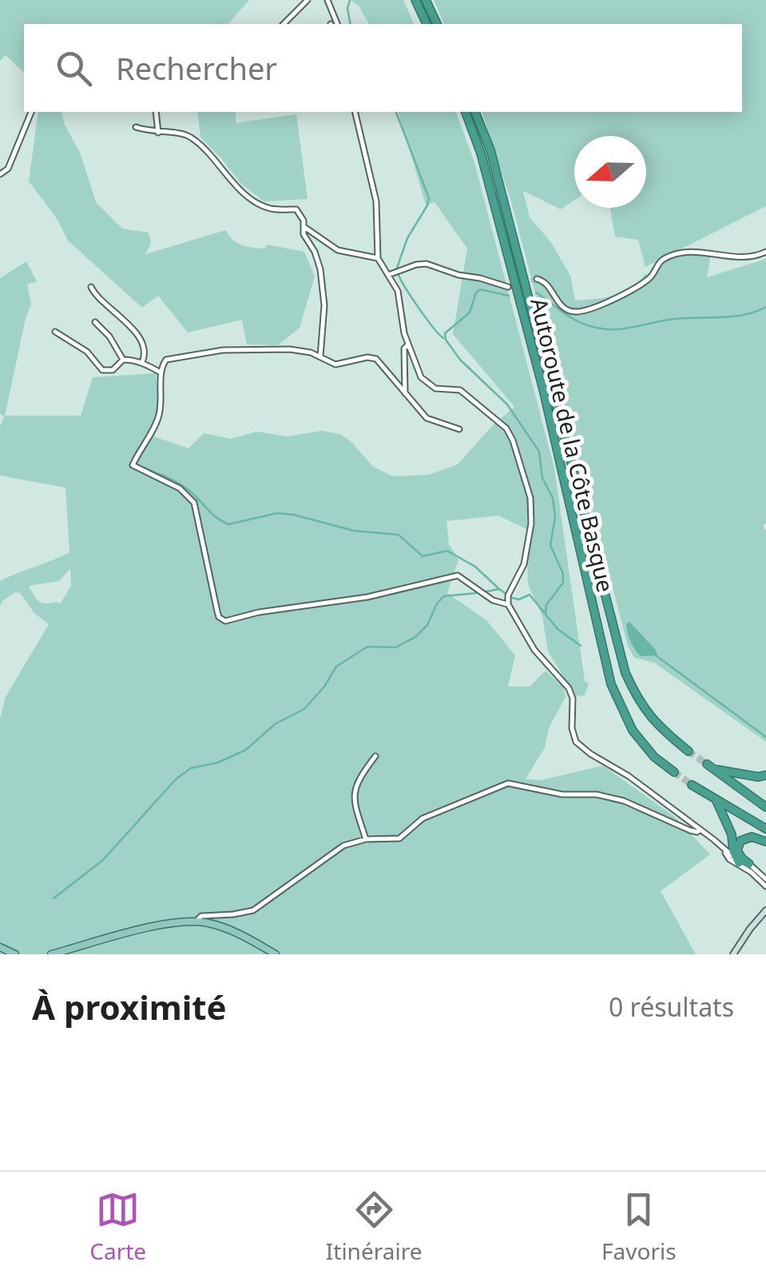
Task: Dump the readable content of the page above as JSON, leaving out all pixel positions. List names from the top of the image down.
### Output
{
  "streets": {
    "highway": ["Autoroute de la Côte Basque"]
  },
  "north": "left",
  "page": {
    "search": "Rechercher",
    "heading": ["À proximité", "0 résultats"],
    "nav": ["Carte", "Itinéraire", "Favoris"]
  }
}
